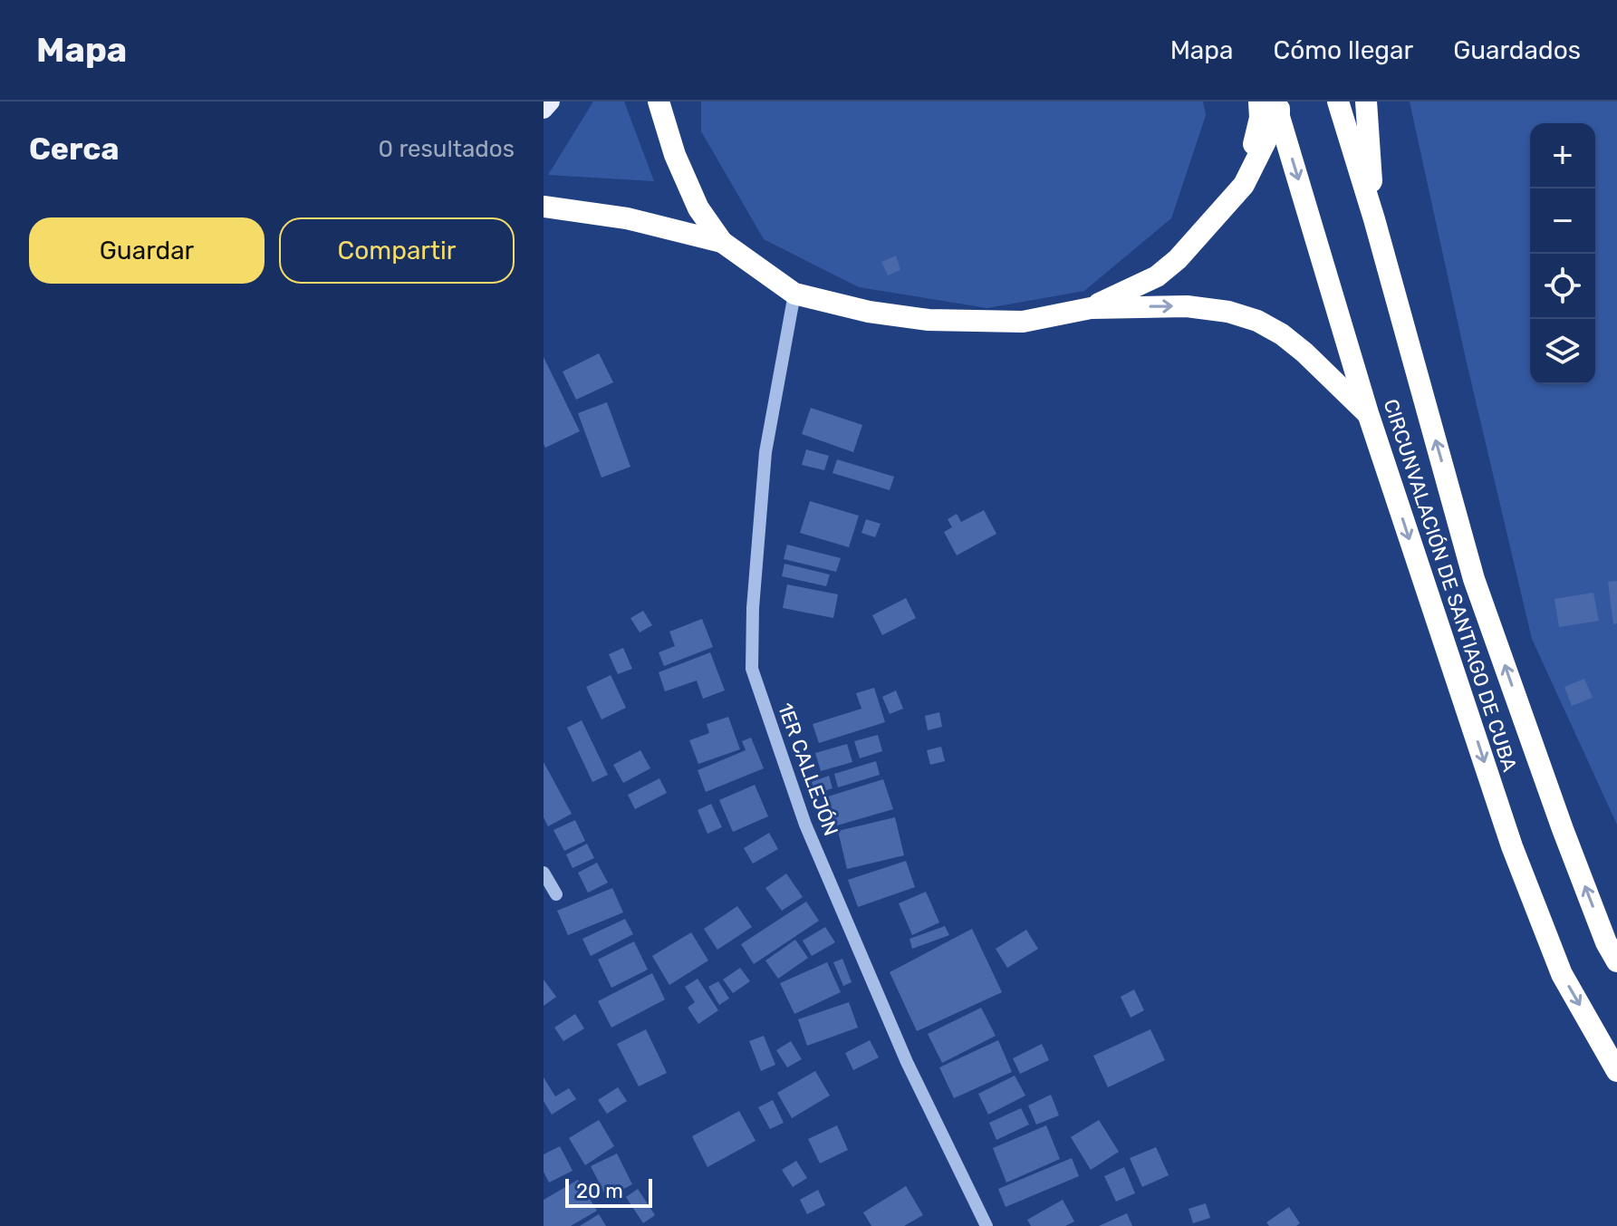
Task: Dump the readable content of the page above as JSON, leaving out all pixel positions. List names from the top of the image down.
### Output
{
  "streets": {
    "highway": ["CIRCUNVALACIÓN DE SANTIAGO DE CUBA"],
    "street": ["1ER CALLEJÓN"]
  },
  "scale_bar": "20 m",
  "page": {
    "header": "Mapa",
    "nav": ["Mapa", "Cómo llegar", "Guardados"],
    "heading": ["Cerca", "0 resultados"],
    "map_buttons": ["+", "−"],
    "buttons": ["Guardar", "Compartir"],
    "scale": "20 m"
  }
}
